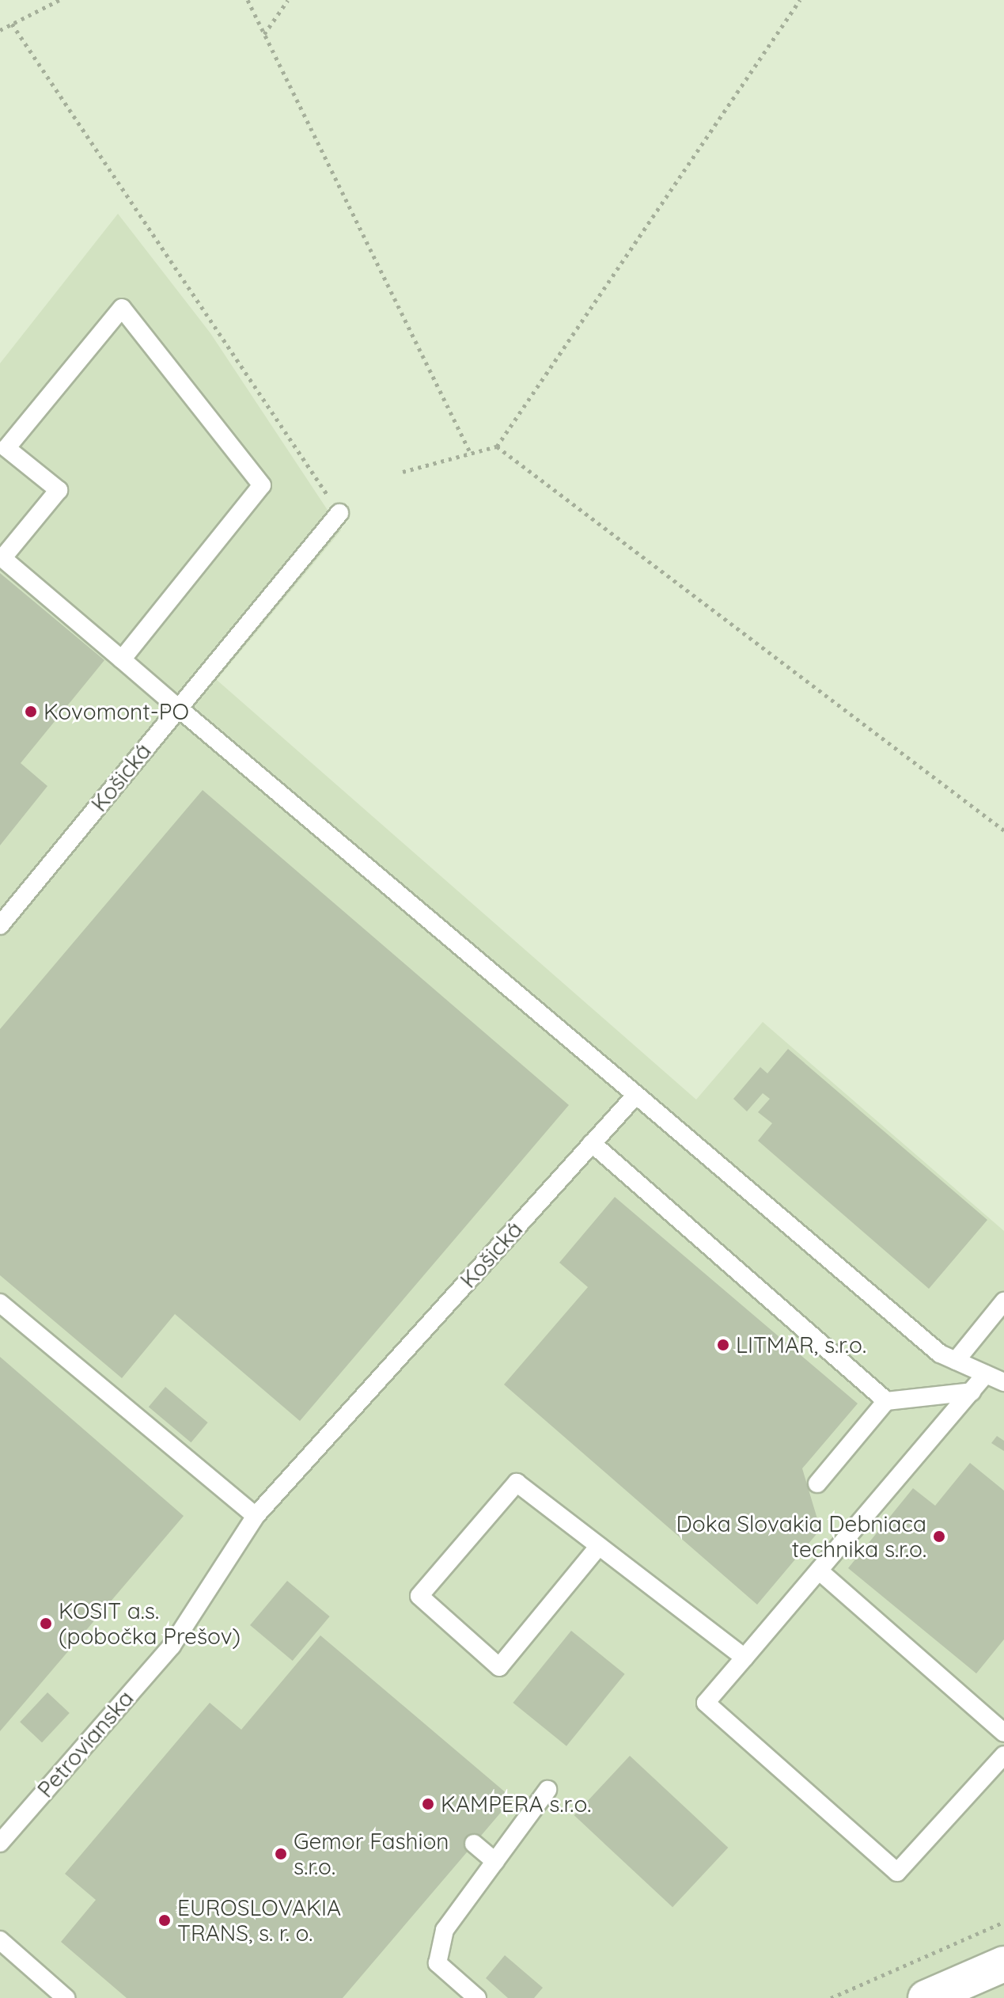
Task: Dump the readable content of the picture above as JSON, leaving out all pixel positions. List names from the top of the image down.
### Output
{
  "streets": {
    "lane": ["Košická", "Petrovianska"]
  },
  "crossings": [
    ["Košická", "Petrovianska"]
  ],
  "places": [
    "Kovomont-PO",
    "LITMAR, s.r.o.",
    "Doka Slovakia Debniaca technika s.r.o.",
    "KOSIT a.s. (pobočka Prešov)",
    "KAMPERA s.r.o.",
    "Gemor Fashion s.r.o.",
    "EUROSLOVAKIA TRANS, s. r. o."
  ]
}
